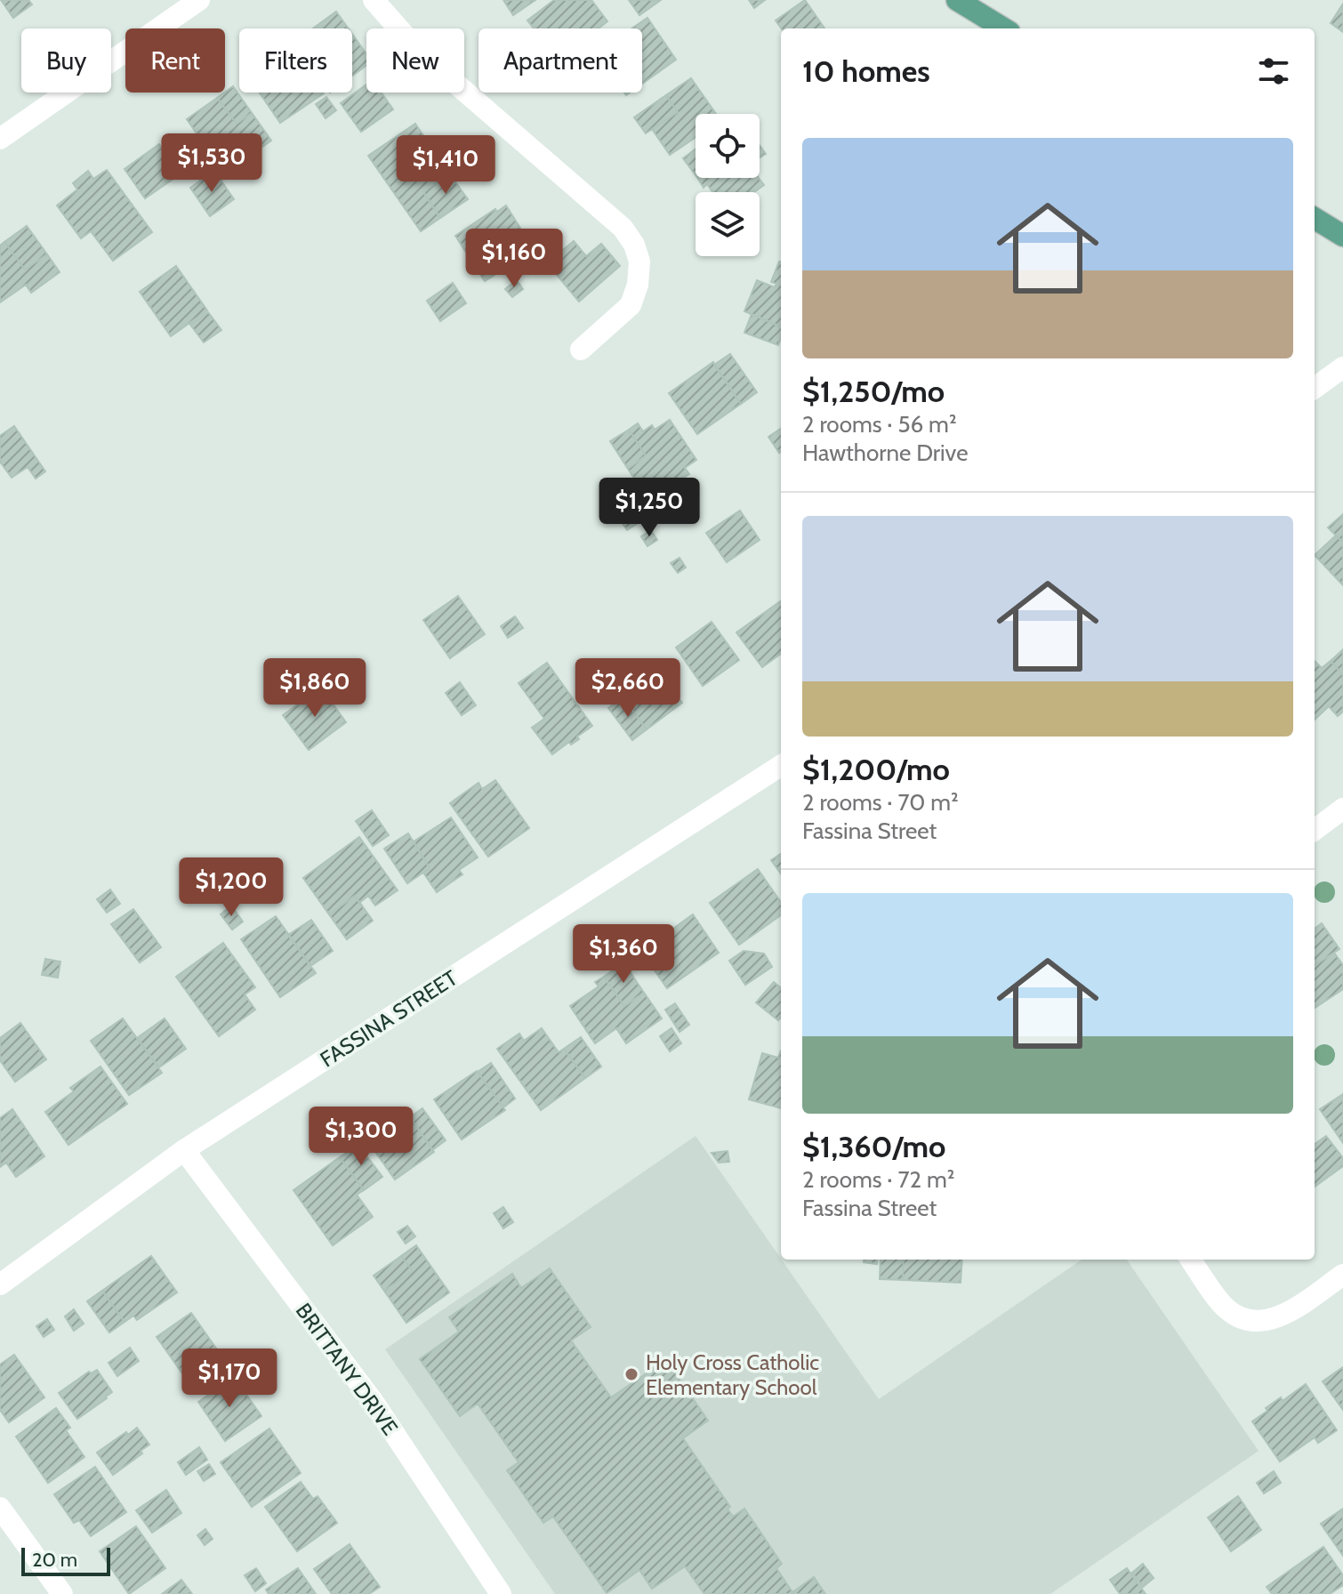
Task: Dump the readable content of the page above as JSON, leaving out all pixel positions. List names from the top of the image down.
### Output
{
  "streets": {
    "street": ["FASSINA STREET", "BRITTANY DRIVE"]
  },
  "crossings": [
    ["FASSINA STREET", "BRITTANY DRIVE"]
  ],
  "places": ["Holy Cross Catholic Elementary School"],
  "scale_bar": "20 m",
  "page": {
    "chip": [
      "Buy",
      "Rent",
      "Filters",
      "New",
      "Apartment"
    ],
    "heading": "10 homes",
    "list": [
      {
        "name": "$1,250/mo",
        "note": "2 rooms · 56 m² · Hawthorne Drive"
      },
      {
        "name": "$1,200/mo",
        "note": "2 rooms · 70 m² · Fassina Street"
      },
      {
        "name": "$1,360/mo",
        "note": "2 rooms · 72 m² · Fassina Street"
      }
    ],
    "price": [
      "$1,530",
      "$1,410",
      "$1,160",
      "$1,250",
      "$1,860",
      "$2,660",
      "$1,200",
      "$1,360",
      "$1,300",
      "$1,170"
    ],
    "scale": "20 m"
  }
}
